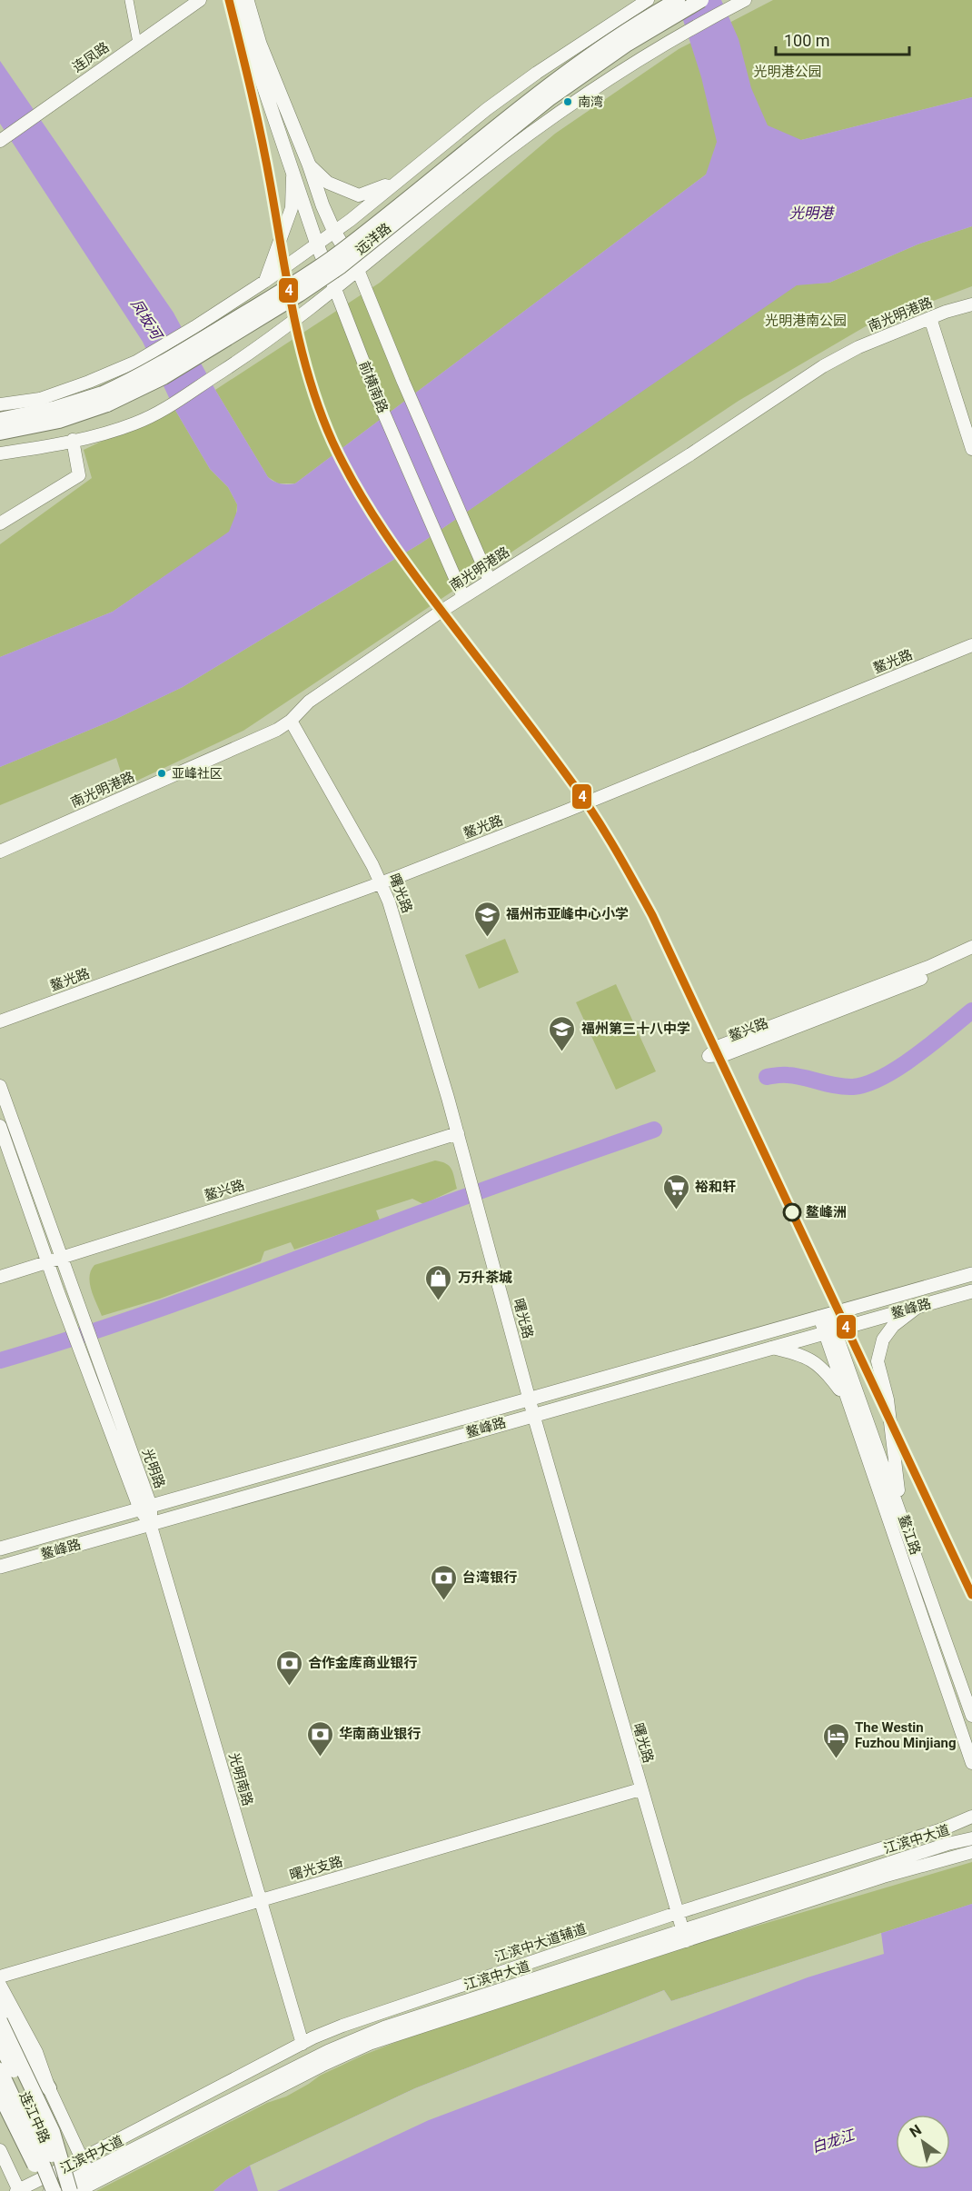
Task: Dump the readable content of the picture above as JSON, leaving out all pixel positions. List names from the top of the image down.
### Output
{
  "streets": {
    "highway": ["连江中路"],
    "main road": [
      "连凤路",
      "远洋路",
      "南光明港路",
      "前横南路",
      "鳌光路",
      "曙光路",
      "鳌兴路",
      "鳌峰路",
      "光明路",
      "鳌江路",
      "光明南路",
      "江滨中大道",
      "曙光支路",
      "江滨中大道辅道"
    ]
  },
  "crossings": [
    ["远洋路", "前横南路"],
    ["南光明港路", "前横南路"],
    ["南光明港路", "曙光路"],
    ["鳌光路", "曙光路"],
    ["曙光路", "鳌兴路"],
    ["曙光路", "鳌峰路"],
    ["曙光路", "江滨中大道"],
    ["曙光路", "曙光支路"],
    ["曙光路", "江滨中大道辅道"],
    ["鳌兴路", "光明路"],
    ["鳌峰路", "光明路"],
    ["鳌峰路", "鳌江路"],
    ["鳌峰路", "光明南路"],
    ["光明路", "光明南路"],
    ["光明南路", "曙光支路"],
    ["光明南路", "江滨中大道辅道"],
    ["江滨中大道", "连江中路"]
  ],
  "water": ["光明港", "凤坂河", "白龙江"],
  "parks": ["光明港公园", "光明港南公园"],
  "places": {
    "other": ["南湾", "亚峰社区", "鳌峰洲"],
    "school or university": ["福州市亚峰中心小学", "福州第三十八中学"],
    "supermarket": ["裕和轩"],
    "shop": ["万升茶城"],
    "bank": ["台湾银行", "合作金库商业银行", "华南商业银行"],
    "hotel": ["The Westin Fuzhou Minjiang"]
  },
  "lines": ["transit line 4"],
  "scale_bar": "100 m",
  "north": "top left"
}
